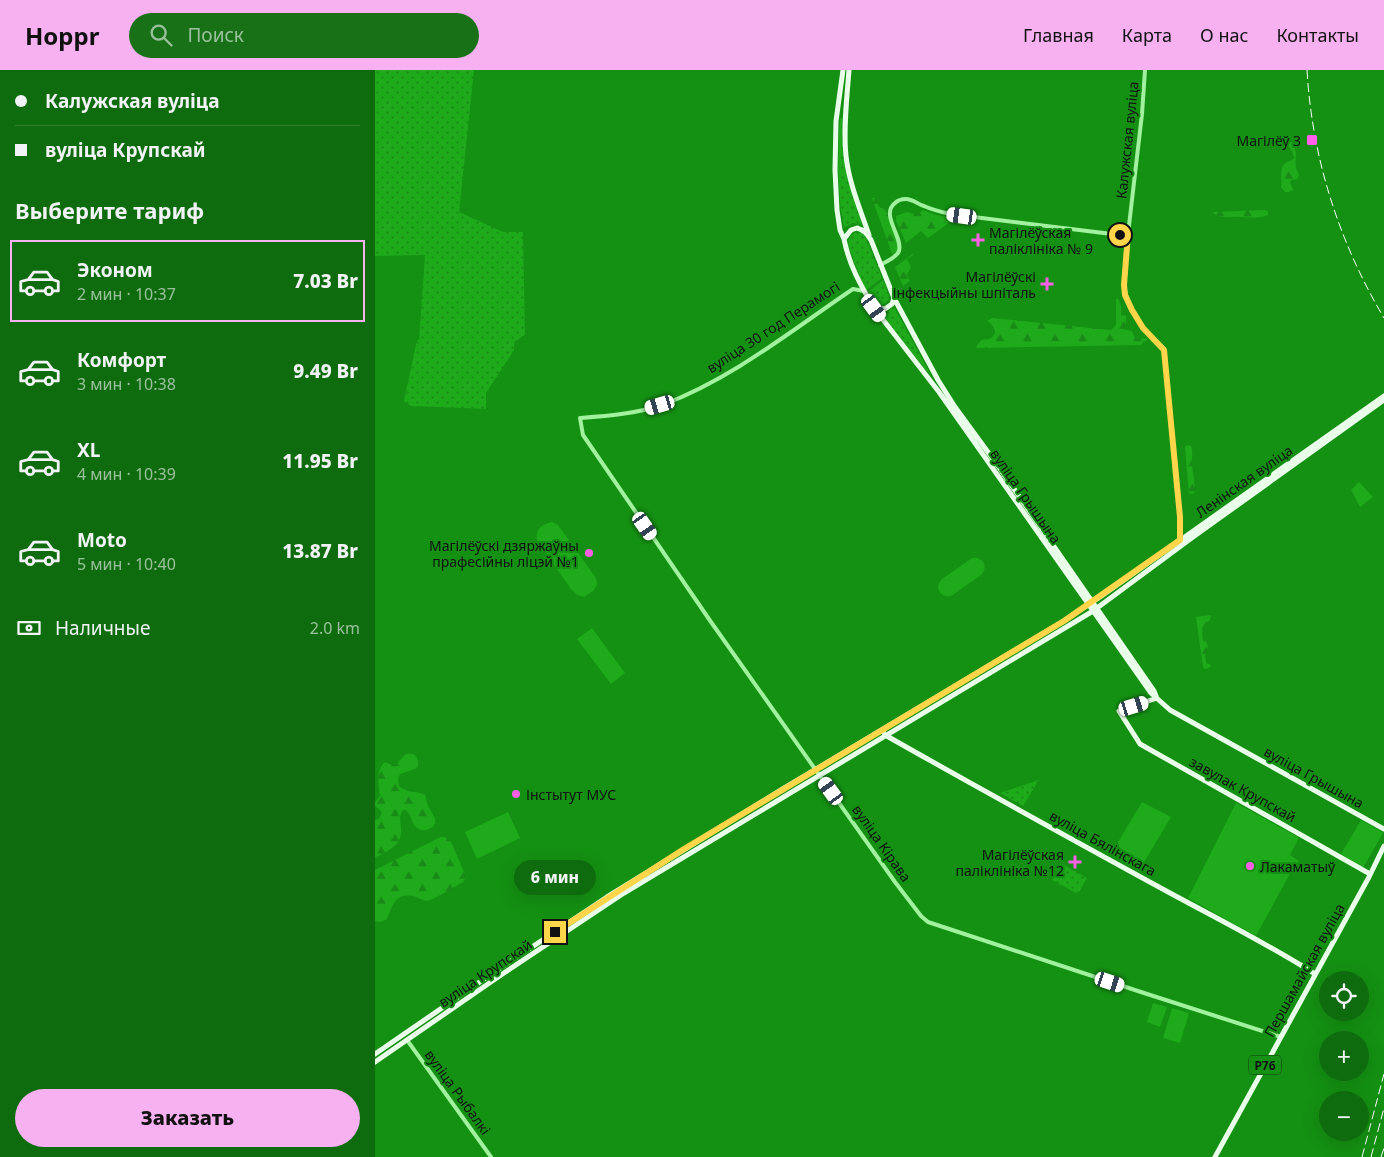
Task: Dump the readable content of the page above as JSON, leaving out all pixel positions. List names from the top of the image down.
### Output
{
  "streets": {
    "main road": [
      "Ленінская вуліца",
      "вуліца Грышына",
      "завулак Крупскай",
      "вуліца Бялінскага",
      "Першамайская вуліца",
      "вуліца Крупскай",
      "Р76"
    ],
    "street": [
      "Калужская вуліца",
      "вуліца 30 год Перамогі",
      "вуліца Кірава",
      "вуліца Рыбалкі"
    ]
  },
  "crossings": [
    ["Калужская вуліца", "Ленінская вуліца"],
    ["вуліца 30 год Перамогі", "вуліца Грышына"],
    ["вуліца 30 год Перамогі", "вуліца Кірава"],
    ["Ленінская вуліца", "вуліца Грышына"],
    ["Ленінская вуліца", "вуліца Крупскай"],
    ["вуліца Грышына", "завулак Крупскай"],
    ["вуліца Грышына", "вуліца Крупскай"],
    ["завулак Крупскай", "Першамайская вуліца"],
    ["вуліца Кірава", "Першамайская вуліца"],
    ["вуліца Кірава", "вуліца Крупскай"],
    ["вуліца Бялінскага", "Першамайская вуліца"],
    ["вуліца Бялінскага", "вуліца Крупскай"],
    ["вуліца Крупскай", "вуліца Рыбалкі"]
  ],
  "places": {
    "transit": ["Магілёў 3"],
    "health": ["Магілёўская паліклініка № 9", "Магілёўскі інфекцыйны шпіталь", "Магілёўская паліклініка №12"],
    "other": ["Магілёўскі дзяржаўны прафесійны ліцэй №1", "Інстытут МУС", "Лакаматыў"]
  },
  "page": {
    "header": "Hoppr",
    "search": "Поиск",
    "nav": [
      "Главная",
      "Карта",
      "О нас",
      "Контакты"
    ],
    "banner": ["Калужская вуліца", "вуліца Крупскай"],
    "heading": "Выберите тариф",
    "list": [
      {
        "name": "Эконом",
        "note": "2 мин · 10:37",
        "value": "7.03 Br"
      },
      {
        "name": "Комфорт",
        "note": "3 мин · 10:38",
        "value": "9.49 Br"
      },
      {
        "name": "XL",
        "note": "4 мин · 10:39",
        "value": "11.95 Br"
      },
      {
        "name": "Moto",
        "note": "5 мин · 10:40",
        "value": "13.87 Br"
      }
    ],
    "pay": ["Наличные", "2.0 km"],
    "bubble": "6 мин",
    "map_buttons": ["+", "−"],
    "buttons": "Заказать"
  }
}
